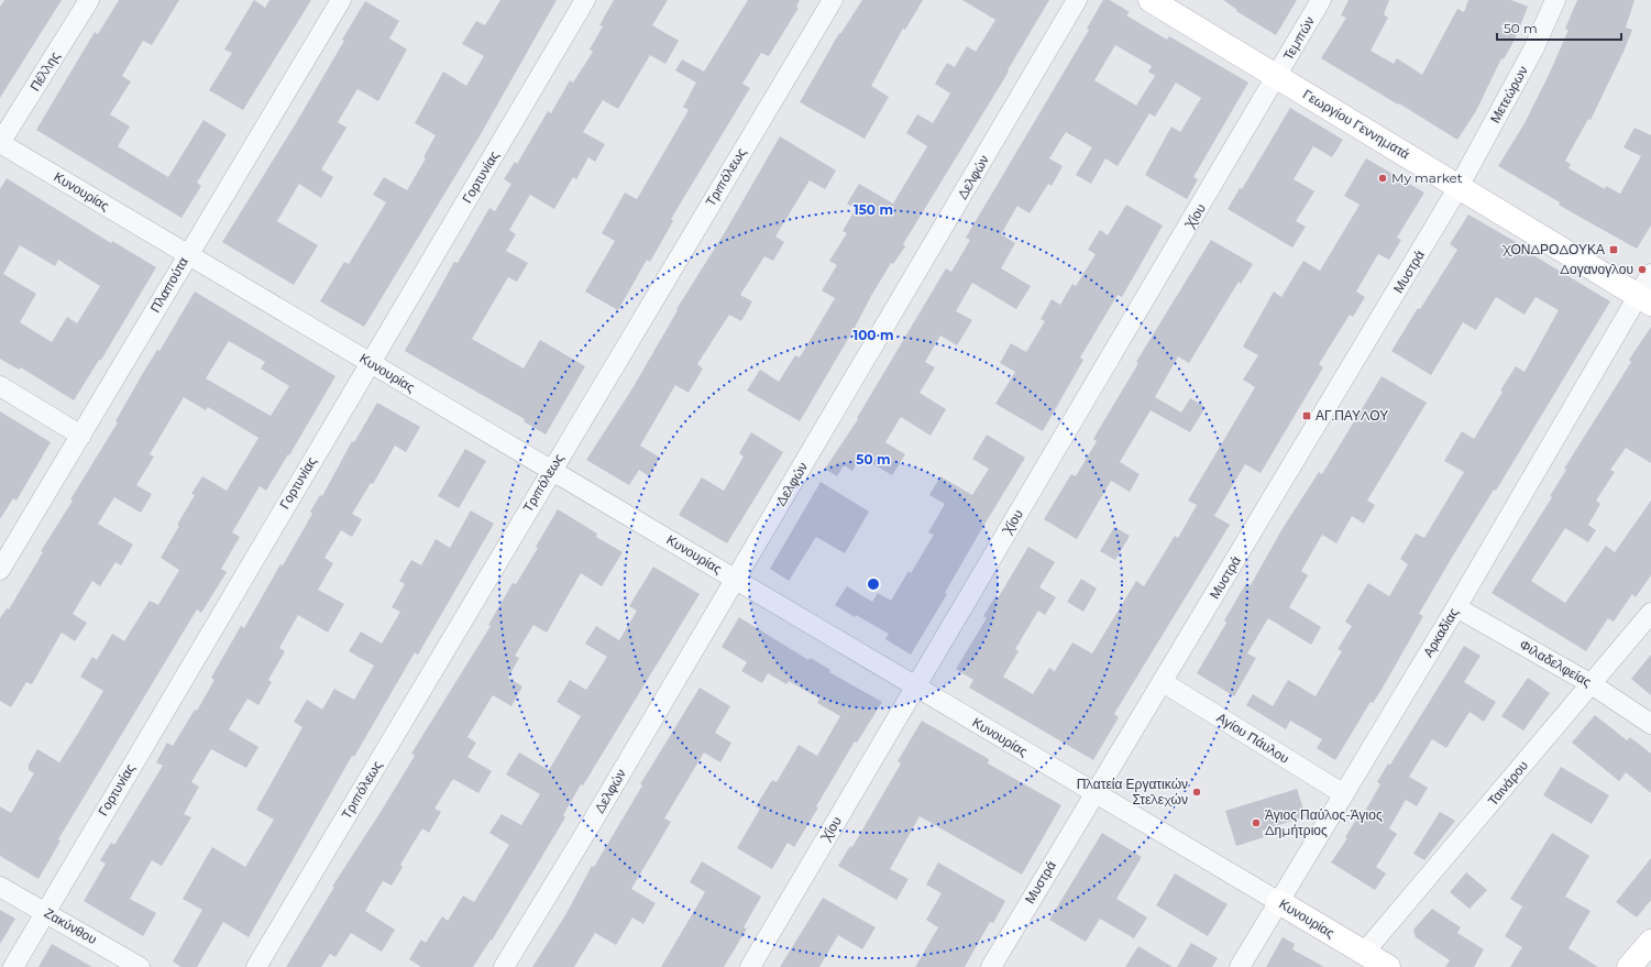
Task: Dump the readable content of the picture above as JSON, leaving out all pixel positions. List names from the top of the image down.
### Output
{
  "streets": {
    "street": [
      "Τεμπών",
      "Πέλλης",
      "Μετεώρων",
      "Γεωργίου Γεννηματά",
      "Γορτυνίας",
      "Τριπόλεως",
      "Δελφών",
      "Κυνουρίας",
      "Χίου",
      "Μυστρά",
      "Πλαπούτα",
      "Αρκαδίας",
      "Φιλαδελφείας",
      "Αγίου Πάυλου",
      "Ταινάρου",
      "Ζακύνθου"
    ]
  },
  "crossings": [
    ["Τεμπών", "Γεωργίου Γεννηματά"],
    ["Τεμπών", "Χίου"],
    ["Πέλλης", "Κυνουρίας"],
    ["Μετεώρων", "Γεωργίου Γεννηματά"],
    ["Μετεώρων", "Μυστρά"],
    ["Γεωργίου Γεννηματά", "Χίου"],
    ["Γεωργίου Γεννηματά", "Μυστρά"],
    ["Γεωργίου Γεννηματά", "Αρκαδίας"],
    ["Γορτυνίας", "Κυνουρίας"],
    ["Γορτυνίας", "Ζακύνθου"],
    ["Τριπόλεως", "Κυνουρίας"],
    ["Δελφών", "Κυνουρίας"],
    ["Κυνουρίας", "Χίου"],
    ["Κυνουρίας", "Μυστρά"],
    ["Κυνουρίας", "Πλαπούτα"],
    ["Κυνουρίας", "Αρκαδίας"],
    ["Κυνουρίας", "Ταινάρου"],
    ["Μυστρά", "Αγίου Πάυλου"],
    ["Αρκαδίας", "Φιλαδελφείας"],
    ["Αρκαδίας", "Αγίου Πάυλου"],
    ["Φιλαδελφείας", "Ταινάρου"]
  ],
  "places": {
    "other": [
      "My market",
      "Δογανογλου",
      "Πλατεία Εργατικών Στελεχών",
      "Άγιος Παύλος-Άγιος Δημήτριος"
    ],
    "transit": ["ΧΟΝΔΡΟΔΟΥΚΑ", "ΑΓ.ΠΑΥΛΟΥ"]
  },
  "scale_bar": "50 m",
  "rings": ["150 m", "100 m", "50 m"]
}
